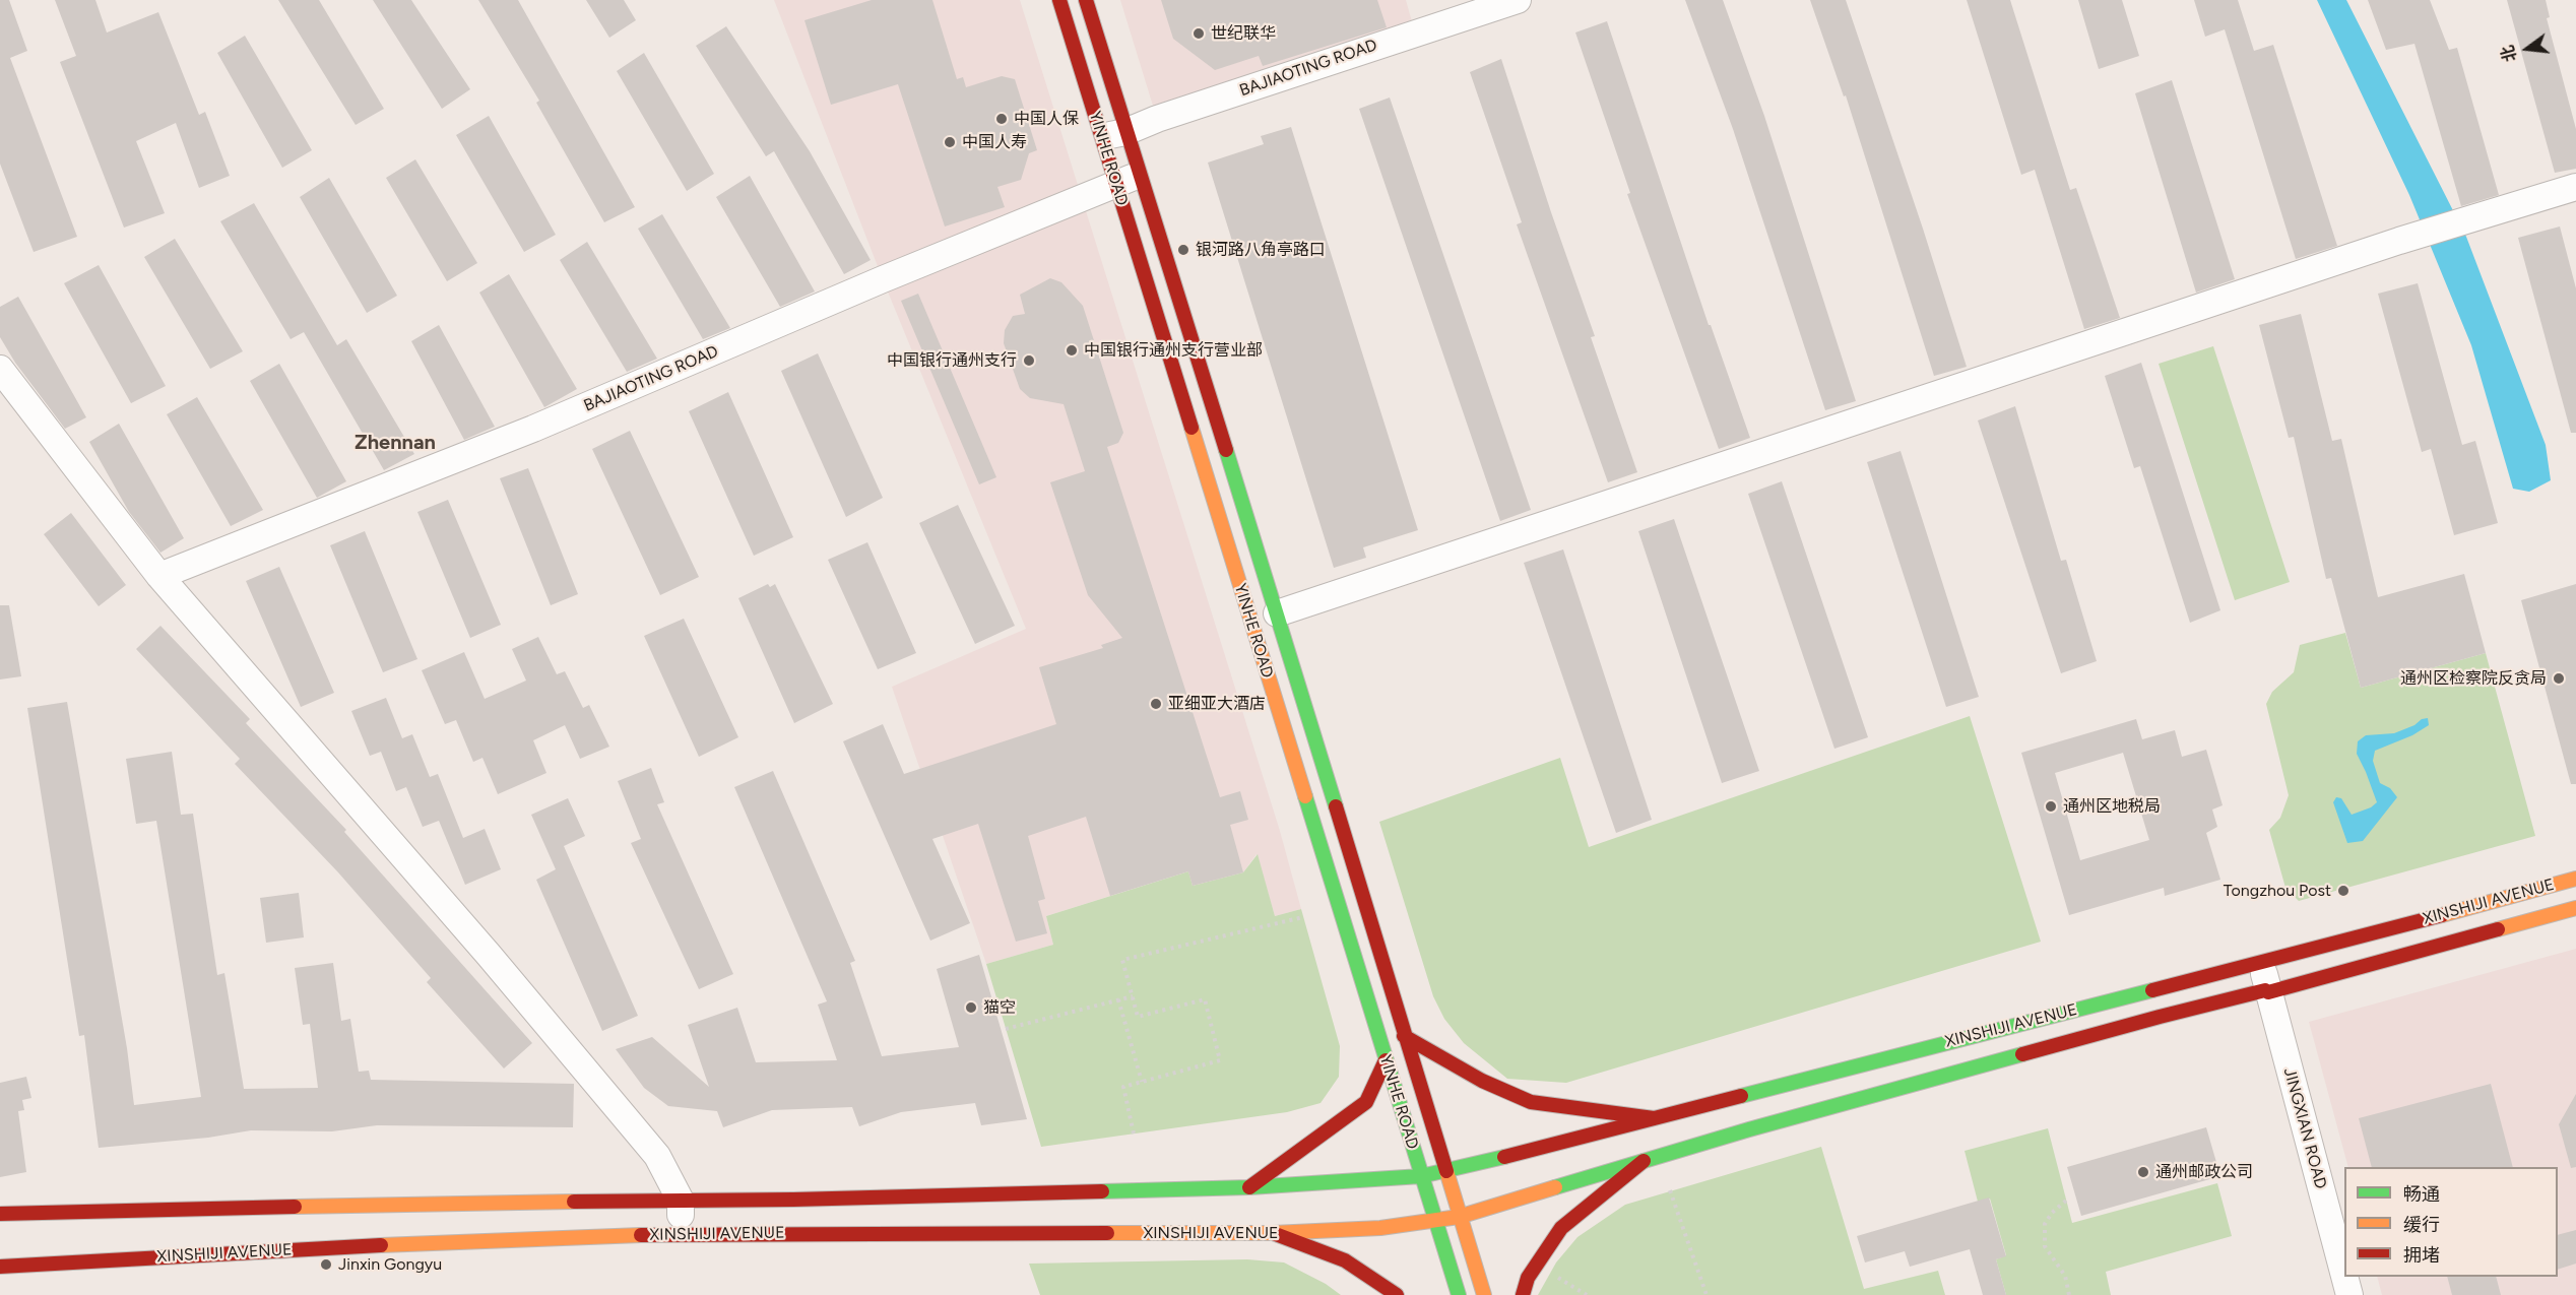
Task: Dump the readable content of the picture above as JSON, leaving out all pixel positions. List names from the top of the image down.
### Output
{
  "streets": {
    "main road": ["YINHE ROAD", "XINSHIJI AVENUE"],
    "street": ["BAJIAOTING ROAD", "JINGXIAN ROAD"]
  },
  "crossings": [
    ["BAJIAOTING ROAD", "YINHE ROAD"],
    ["YINHE ROAD", "XINSHIJI AVENUE"],
    ["XINSHIJI AVENUE", "JINGXIAN ROAD"]
  ],
  "districts": ["Zhennan"],
  "places": [
    "世纪联华",
    "中国人保",
    "中国人寿",
    "银河路八角亭路口",
    "中国银行通州支行营业部",
    "中国银行通州支行",
    "通州区检察院反贪局",
    "亚细亚大酒店",
    "通州区地税局",
    "Tongzhou Post",
    "猫空",
    "通州邮政公司",
    "Jinxin Gongyu"
  ],
  "legend": ["畅通", "缓行", "拥堵"],
  "north": "left"
}
